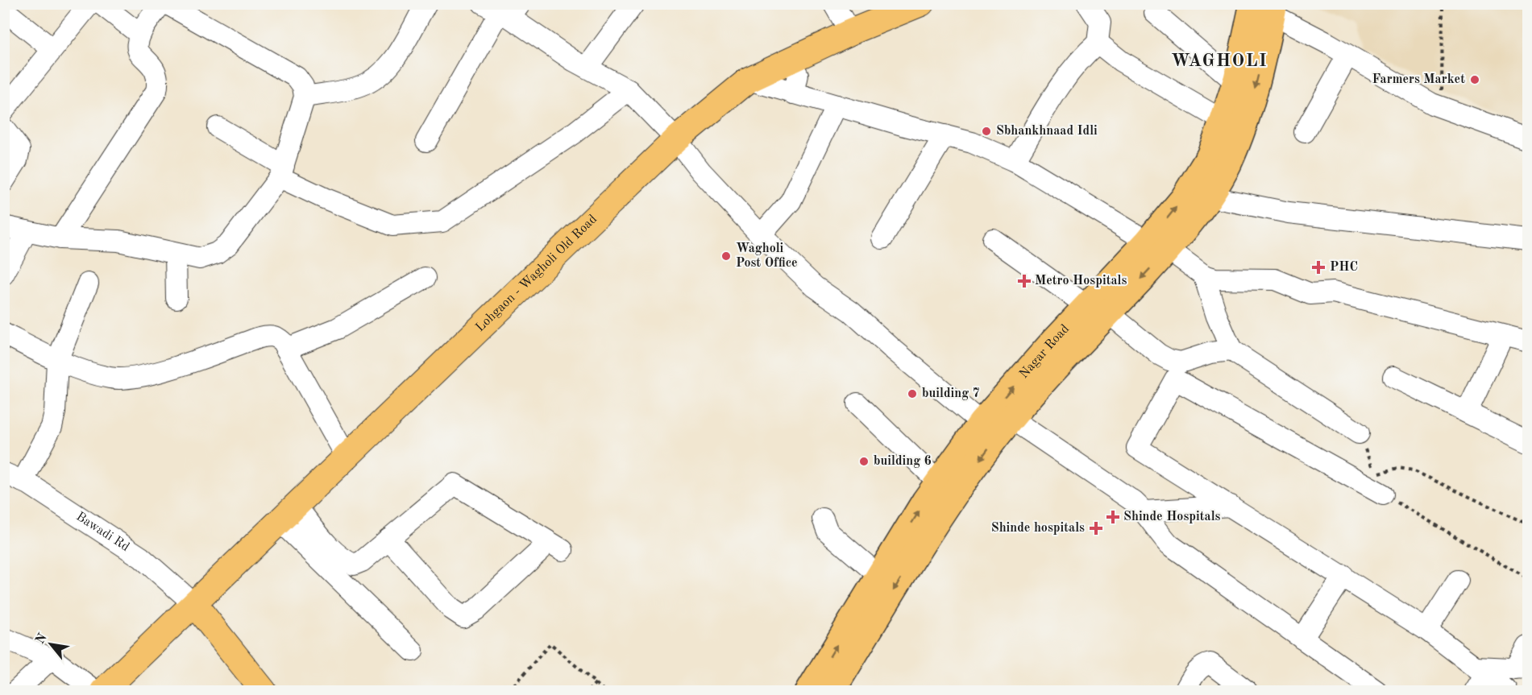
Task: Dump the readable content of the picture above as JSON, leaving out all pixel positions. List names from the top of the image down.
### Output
{
  "streets": {
    "highway": ["Nagar Road"],
    "main road": ["Lohgaon - Wagholi Old Road"],
    "street": ["Bawadi Rd"]
  },
  "crossings": [
    ["Lohgaon - Wagholi Old Road", "Bawadi Rd"]
  ],
  "districts": ["WAGHOLI"],
  "places": {
    "other": [
      "Farmers Market",
      "Sbhankhnaad Idli",
      "Wagholi Post Office",
      "building 7",
      "building 6"
    ],
    "health": [
      "PHC",
      "Metro Hospitals",
      "Shinde Hospitals",
      "Shinde hospitals"
    ]
  },
  "north": "top left"
}
